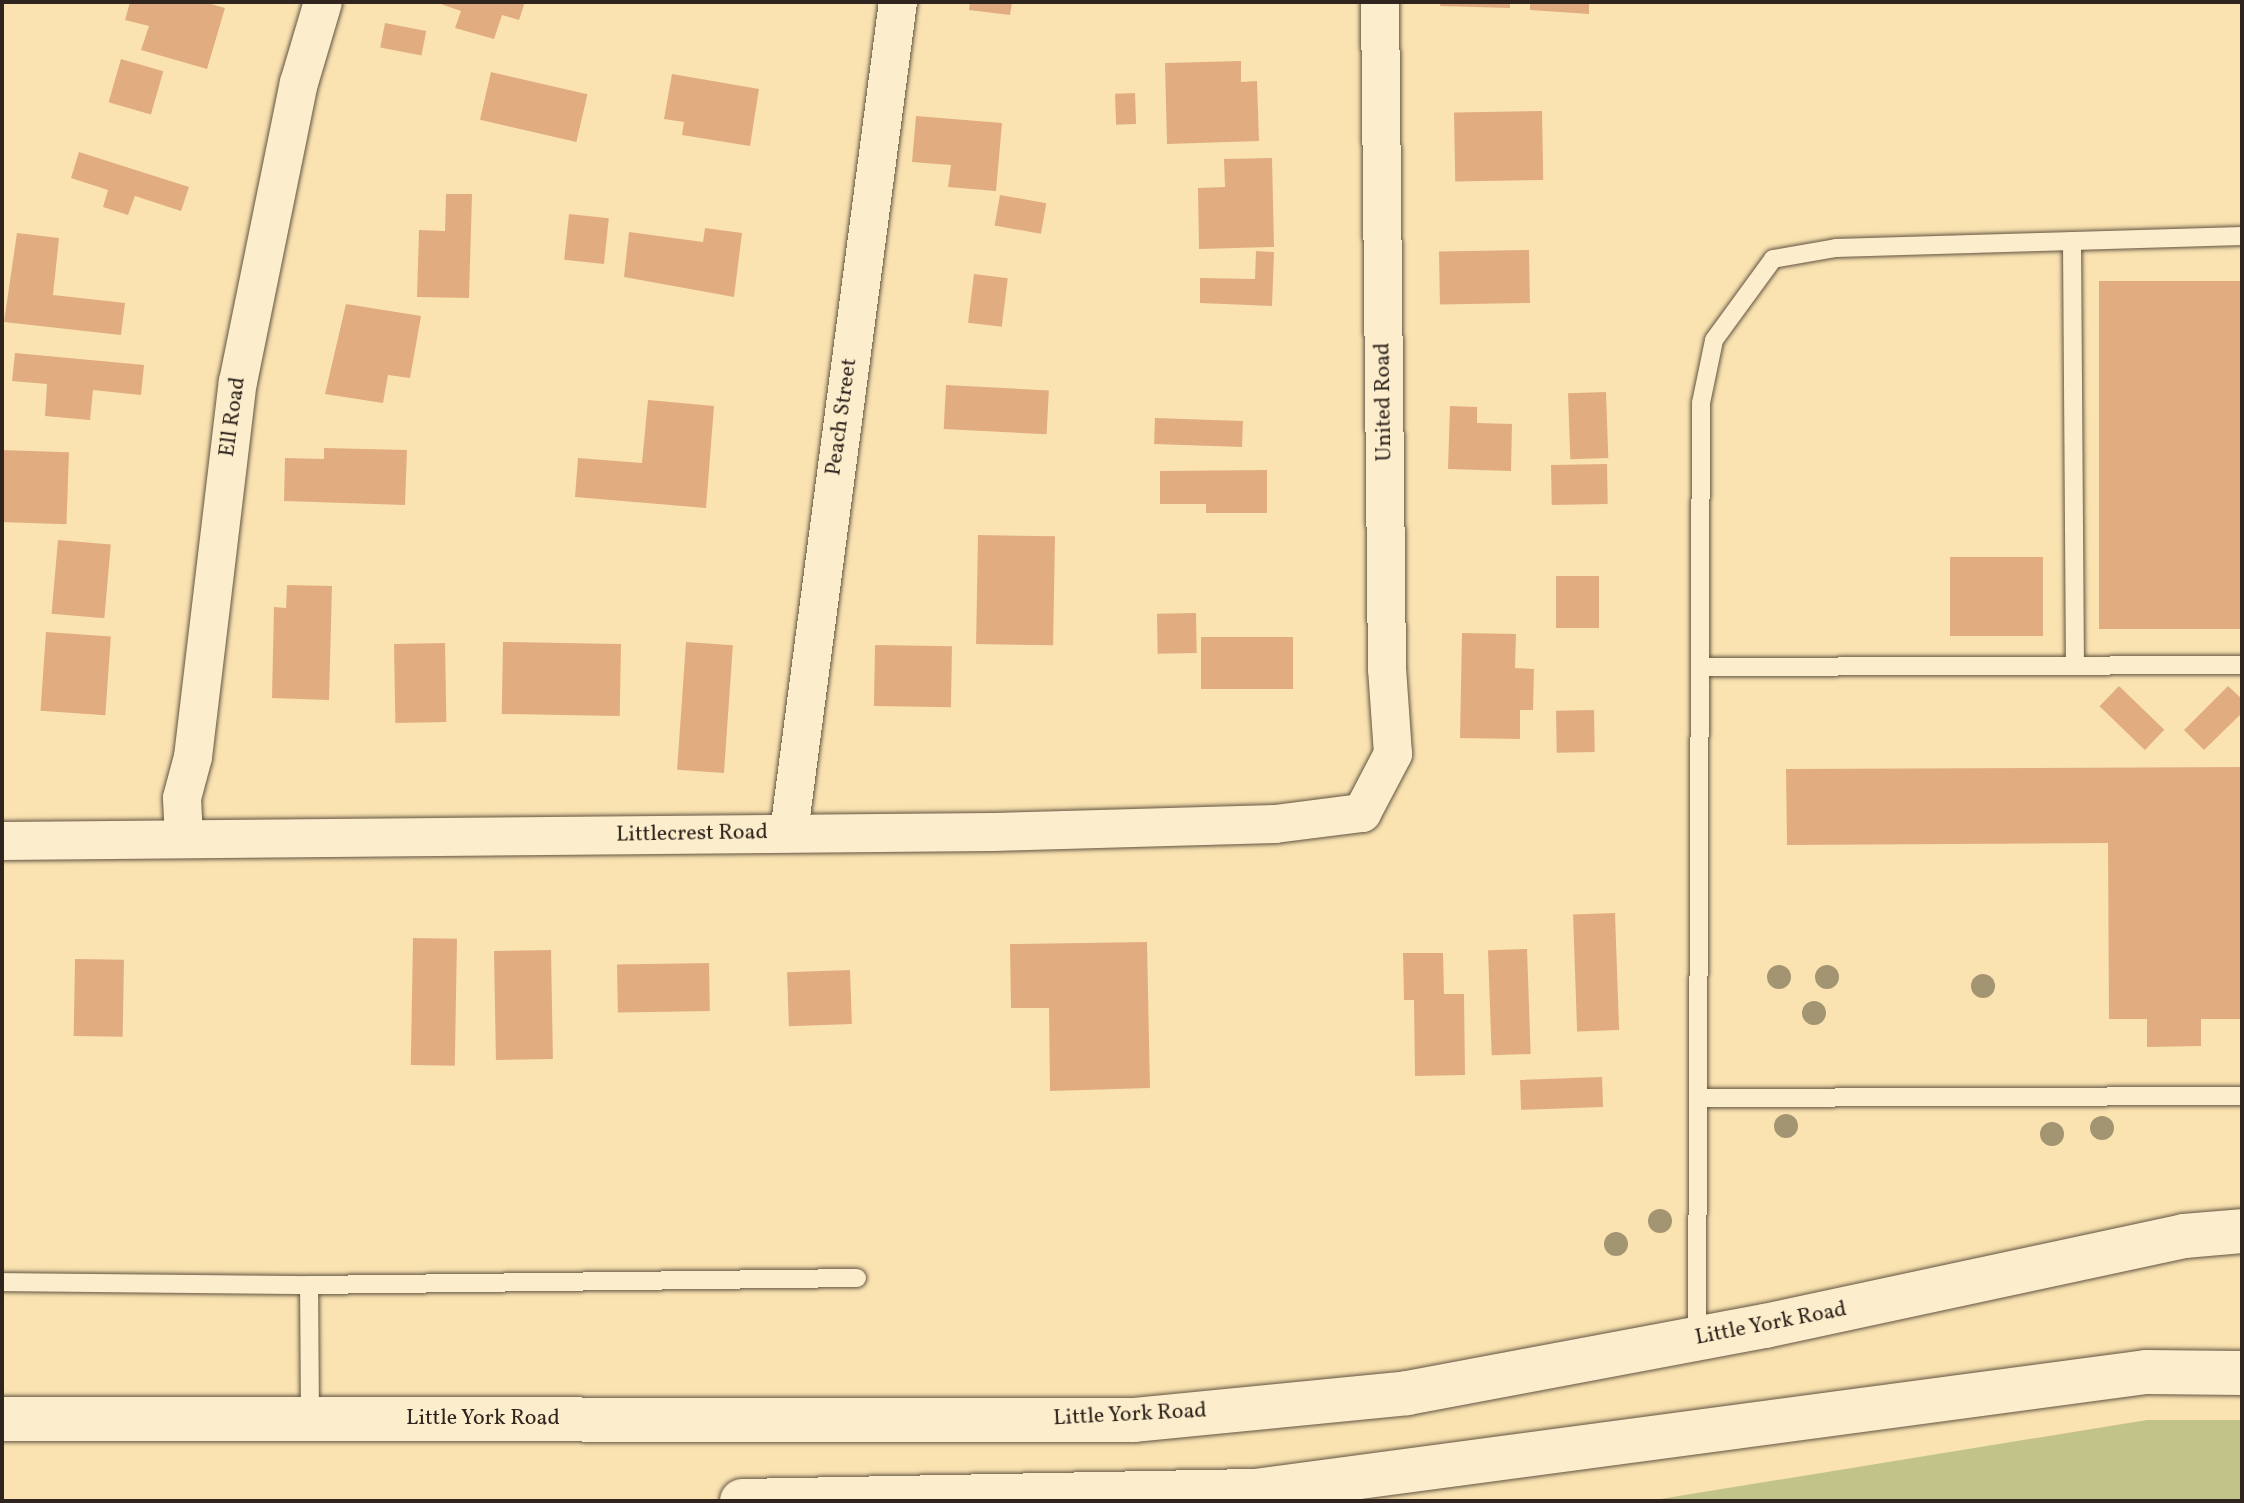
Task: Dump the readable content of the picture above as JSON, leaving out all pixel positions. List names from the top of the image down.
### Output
{
  "streets": {
    "main road": ["Little York Road"],
    "street": [
      "United Road",
      "Ell Road",
      "Peach Street",
      "Littlecrest Road"
    ]
  },
  "crossings": [
    ["United Road", "Littlecrest Road"],
    ["Ell Road", "Littlecrest Road"],
    ["Peach Street", "Littlecrest Road"]
  ]
}
